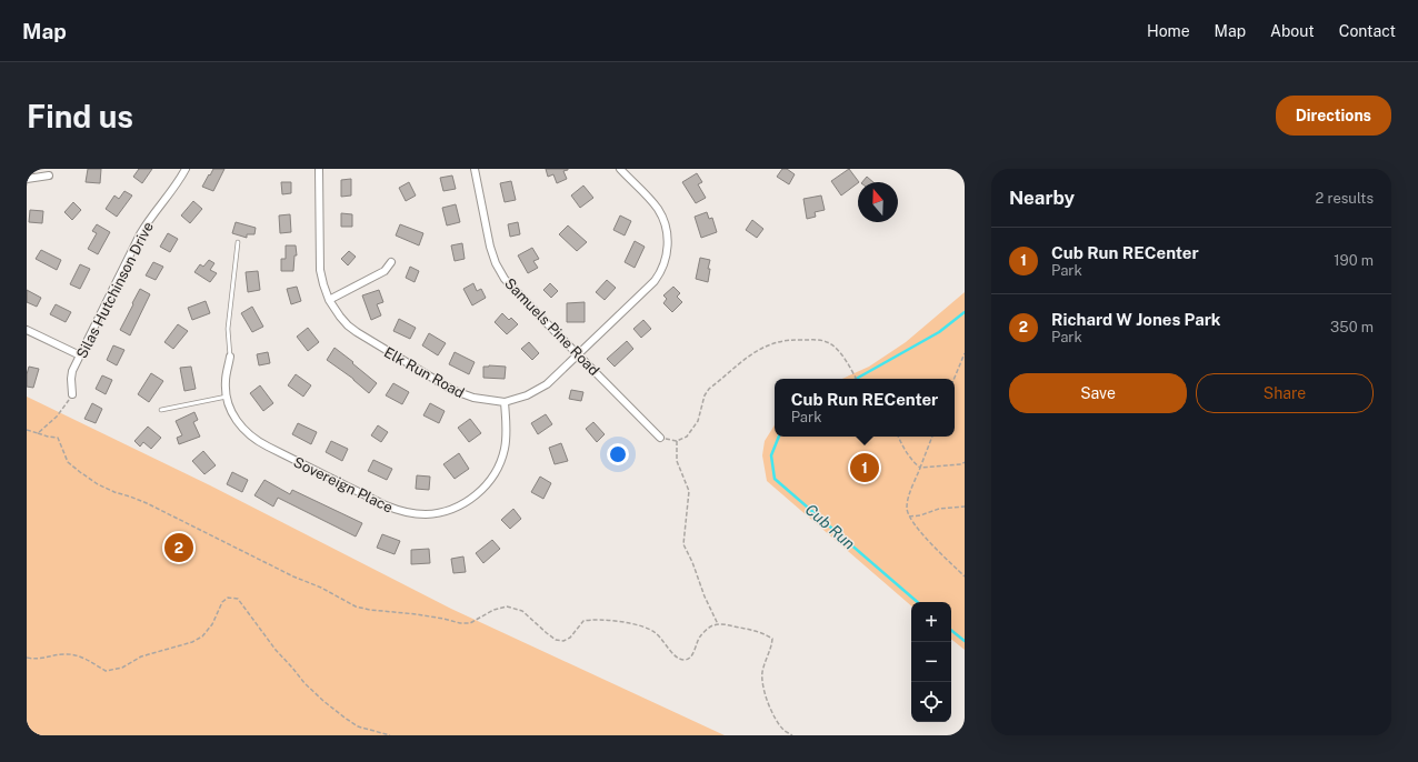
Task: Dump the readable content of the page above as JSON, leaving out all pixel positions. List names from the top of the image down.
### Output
{
  "streets": {
    "street": [
      "Silas Hutchinson Drive",
      "Samuels Pine Road",
      "Elk Run Road",
      "Sovereign Place"
    ]
  },
  "crossings": [
    ["Samuels Pine Road", "Elk Run Road"],
    ["Elk Run Road", "Sovereign Place"]
  ],
  "water": ["Cub Run"],
  "north": "top",
  "page": {
    "header": "Map",
    "nav": [
      "Home",
      "Map",
      "About",
      "Contact"
    ],
    "buttons": [
      "Directions",
      ["Save", "Share"]
    ],
    "title": "Find us",
    "heading": ["Nearby", "2 results"],
    "list": [
      {
        "mark": "1",
        "name": "Cub Run RECenter",
        "note": "Park",
        "value": "190 m"
      },
      {
        "mark": "2",
        "name": "Richard W Jones Park",
        "note": "Park",
        "value": "350 m"
      }
    ],
    "popup": ["Cub Run RECenter", "Park"],
    "pins": ["1", "2"],
    "map_buttons": ["+", "−"]
  }
}
